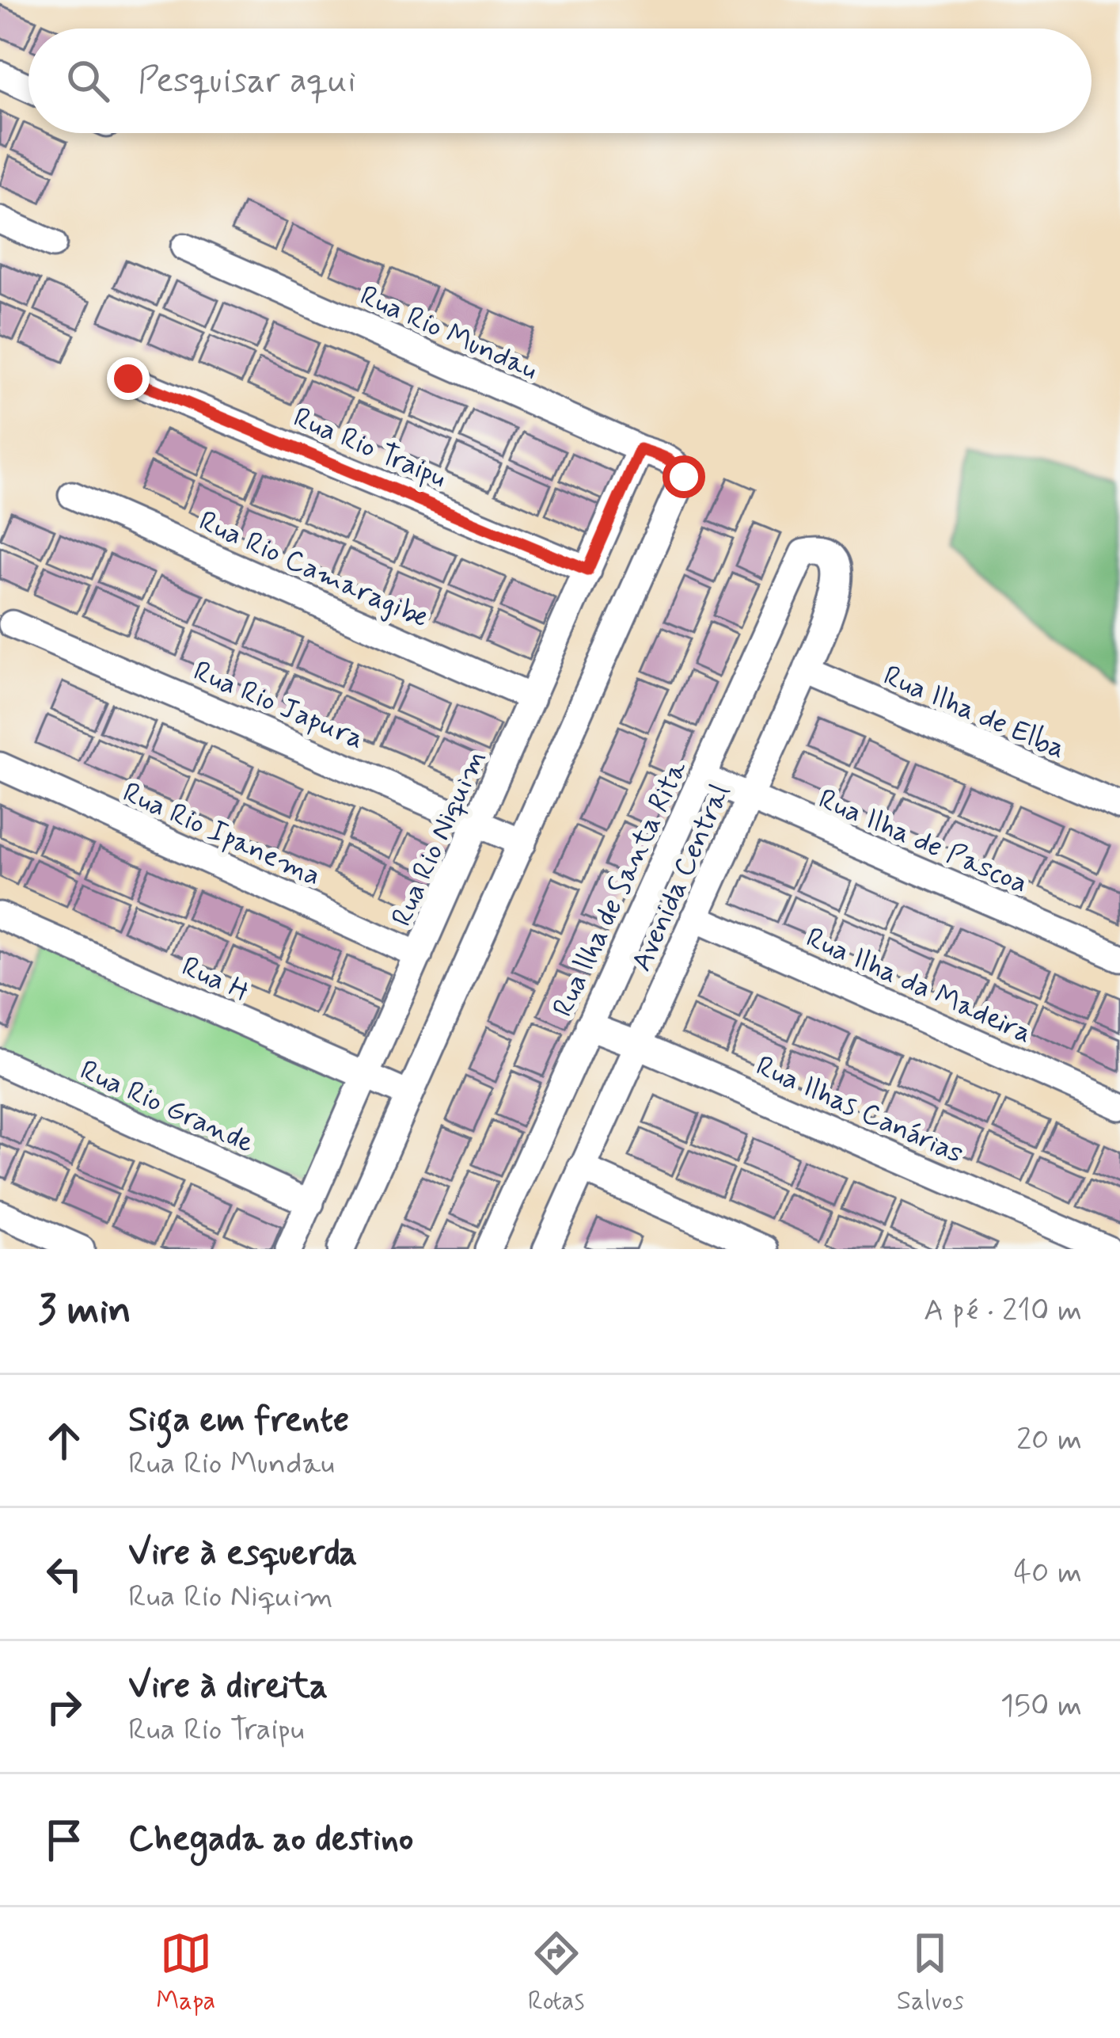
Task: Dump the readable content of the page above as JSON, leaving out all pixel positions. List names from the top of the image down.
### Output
{
  "streets": {
    "street": [
      "Rua Rio Mundau",
      "Rua Rio Traipu",
      "Rua Rio Camaragibe",
      "Rua Rio Japura",
      "Rua Ilha de Elba",
      "Rua Rio Ipanema",
      "Rua Rio Niquim",
      "Rua Ilha de Pascoa",
      "Avenida Central",
      "Rua llha de Santa Rita",
      "Rua H",
      "Rua Ilha da Madeira",
      "Rua Rio Grande",
      "Rua Ilhas Canárias"
    ]
  },
  "crossings": [
    ["Rua Rio Mundau", "Rua Rio Japura"],
    ["Rua Rio Mundau", "Rua Rio Niquim"],
    ["Rua Rio Traipu", "Rua Rio Niquim"],
    ["Rua Rio Camaragibe", "Rua Rio Niquim"],
    ["Rua Rio Japura", "Rua Rio Niquim"],
    ["Rua Ilha de Elba", "Avenida Central"],
    ["Rua Rio Ipanema", "Rua Rio Niquim"],
    ["Rua Rio Niquim", "Rua H"],
    ["Rua Rio Niquim", "Rua Rio Grande"],
    ["Rua Ilha de Pascoa", "Avenida Central"],
    ["Rua Ilha de Pascoa", "Rua llha de Santa Rita"],
    ["Avenida Central", "Rua llha de Santa Rita"],
    ["Avenida Central", "Rua Ilha da Madeira"],
    ["Avenida Central", "Rua Ilhas Canárias"],
    ["Rua llha de Santa Rita", "Rua Ilhas Canárias"]
  ],
  "page": {
    "search": "Pesquisar aqui",
    "heading": ["3 min", "A pé · 210 m"],
    "list": [
      ["Siga em frente", "Rua Rio Mundau", "20 m"],
      ["Vire à esquerda", "Rua Rio Niquim", "40 m"],
      ["Vire à direita", "Rua Rio Traipu", "150 m"],
      "Chegada ao destino"
    ],
    "nav": ["Mapa", "Rotas", "Salvos"]
  }
}
